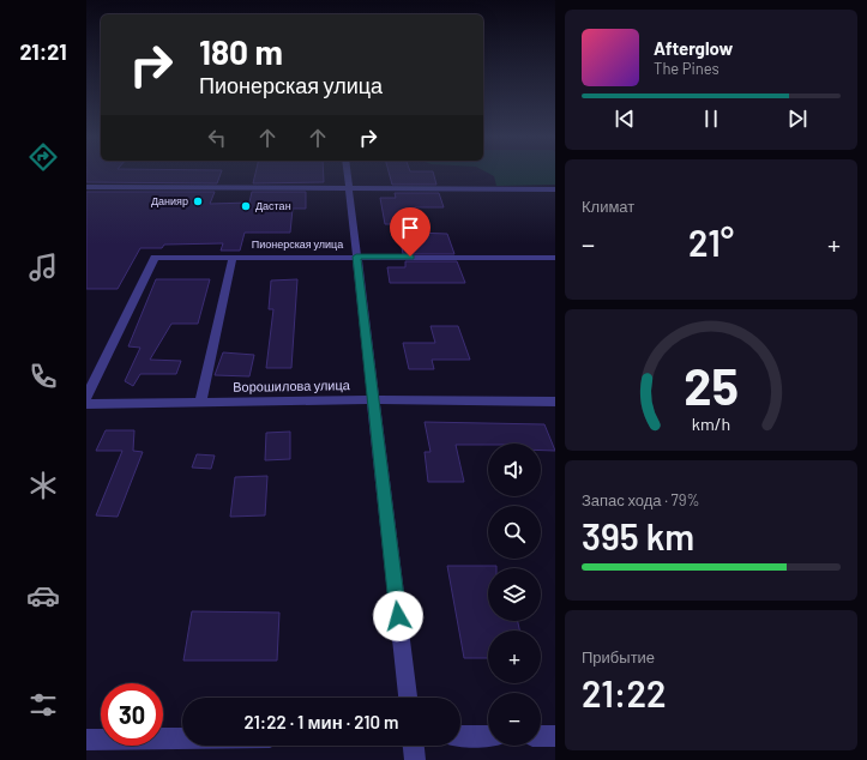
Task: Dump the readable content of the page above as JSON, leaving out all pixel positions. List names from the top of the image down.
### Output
{
  "streets": {
    "street": ["Пионерская улица", "Ворошилова улица"]
  },
  "places": ["Данияр", "Дастан"],
  "page": {
    "tabs": "21:21",
    "turn": ["180 m", "Пионерская улица"],
    "song": ["Afterglow", "The Pines"],
    "tile": [
      "Климат",
      ["Запас хода · 79%", "395 km"],
      ["Прибытие", "21:22"]
    ],
    "heat": ["−", "21°", "+"],
    "map_buttons": ["+", "−"],
    "limit": "30",
    "trip": "21:22 · 1 мин · 210 m",
    "gauge": ["25", "km/h"]
  }
}
